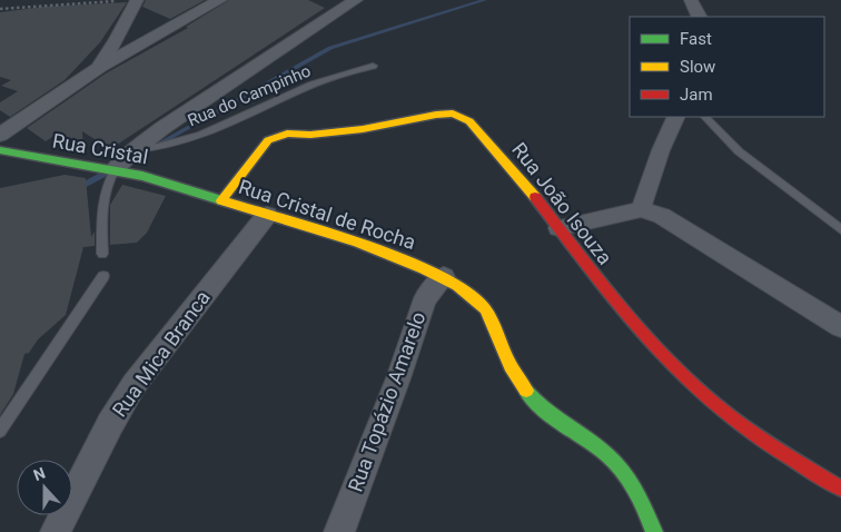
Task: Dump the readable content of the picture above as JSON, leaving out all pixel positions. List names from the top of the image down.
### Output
{
  "streets": {
    "street": [
      "Rua Cristal",
      "Rua João Isouza",
      "Rua Cristal de Rocha",
      "Rua Mica Branca",
      "Rua Topázio Amarelo"
    ],
    "lane": ["Rua do Campinho"]
  },
  "crossings": [
    ["Rua Cristal", "Rua Cristal de Rocha"],
    ["Rua João Isouza", "Rua Cristal de Rocha"],
    ["Rua Cristal de Rocha", "Rua Mica Branca"],
    ["Rua Cristal de Rocha", "Rua Topázio Amarelo"]
  ],
  "legend": ["Fast", "Slow", "Jam"],
  "north": "top"
}
